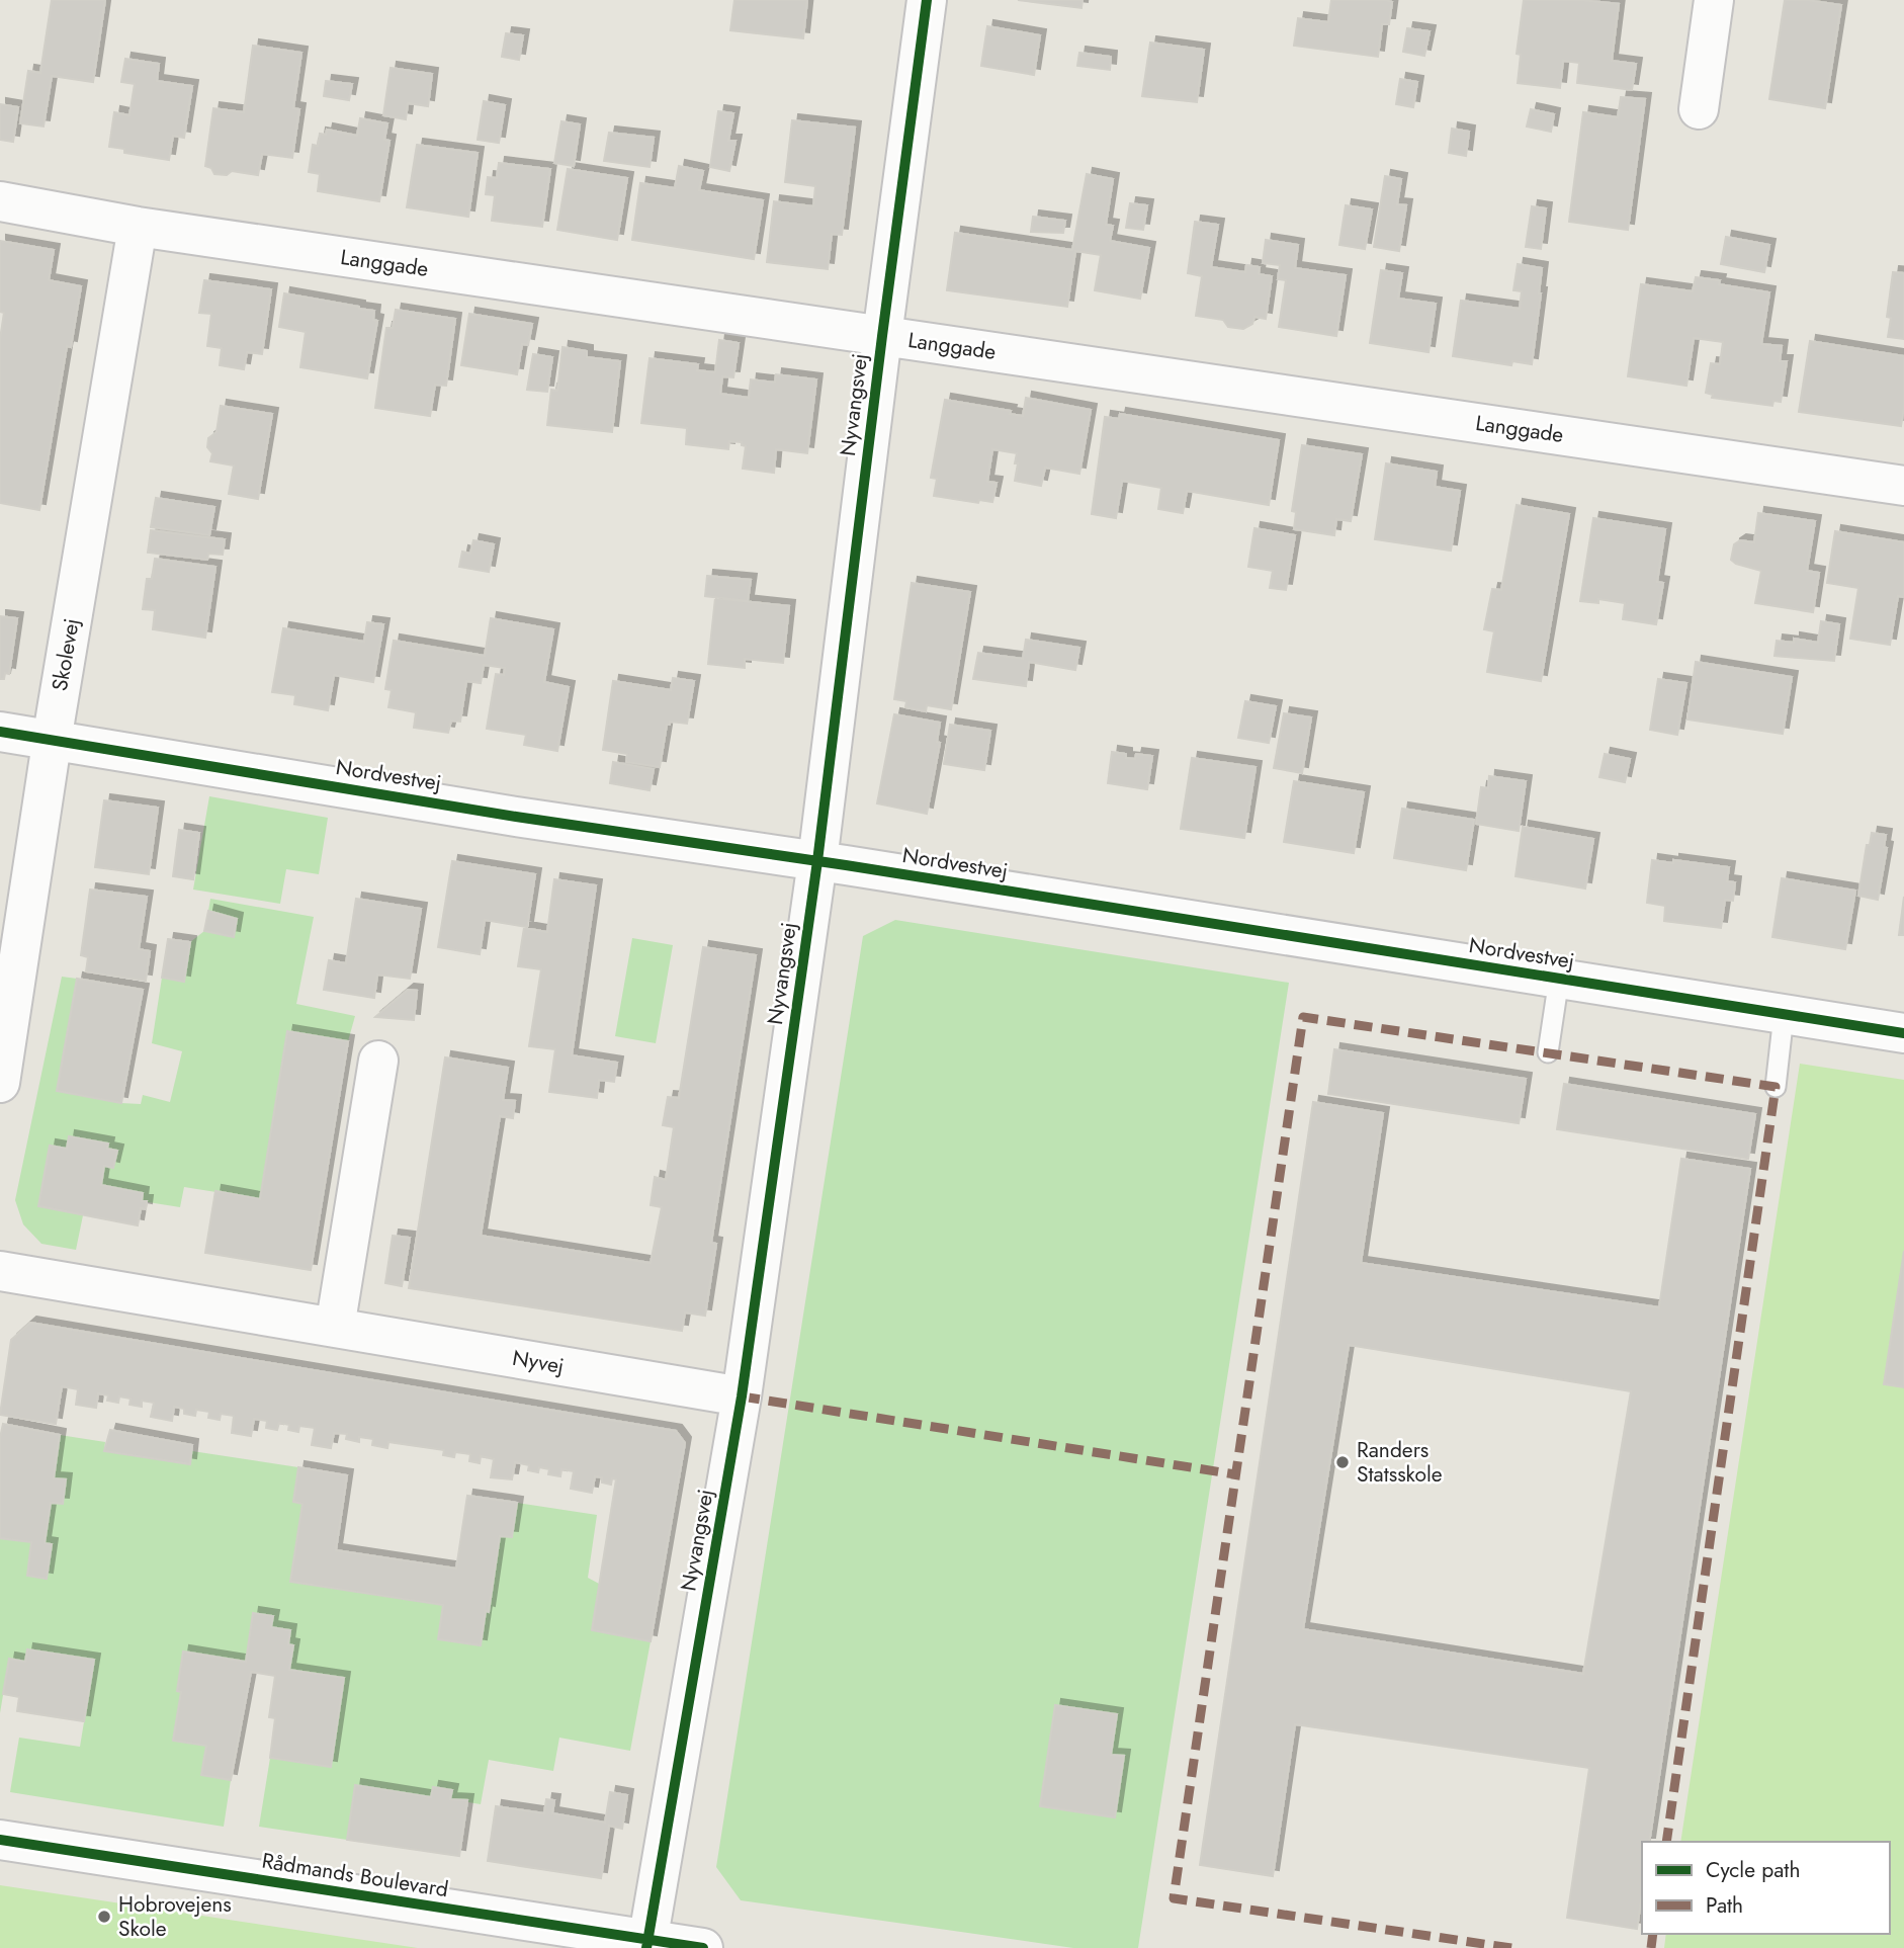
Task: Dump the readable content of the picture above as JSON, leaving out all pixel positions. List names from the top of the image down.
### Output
{
  "streets": {
    "street": [
      "Langgade",
      "Nyvangsvej",
      "Skolevej",
      "Nordvestvej",
      "Nyvej",
      "Rådmands Boulevard"
    ]
  },
  "crossings": [
    ["Langgade", "Nyvangsvej"],
    ["Langgade", "Skolevej"],
    ["Nyvangsvej", "Nordvestvej"],
    ["Nyvangsvej", "Nyvej"],
    ["Nyvangsvej", "Rådmands Boulevard"],
    ["Skolevej", "Nordvestvej"]
  ],
  "places": ["Randers Statsskole", "Hobrovejens Skole"],
  "legend": ["Cycle path", "Path"]
}
